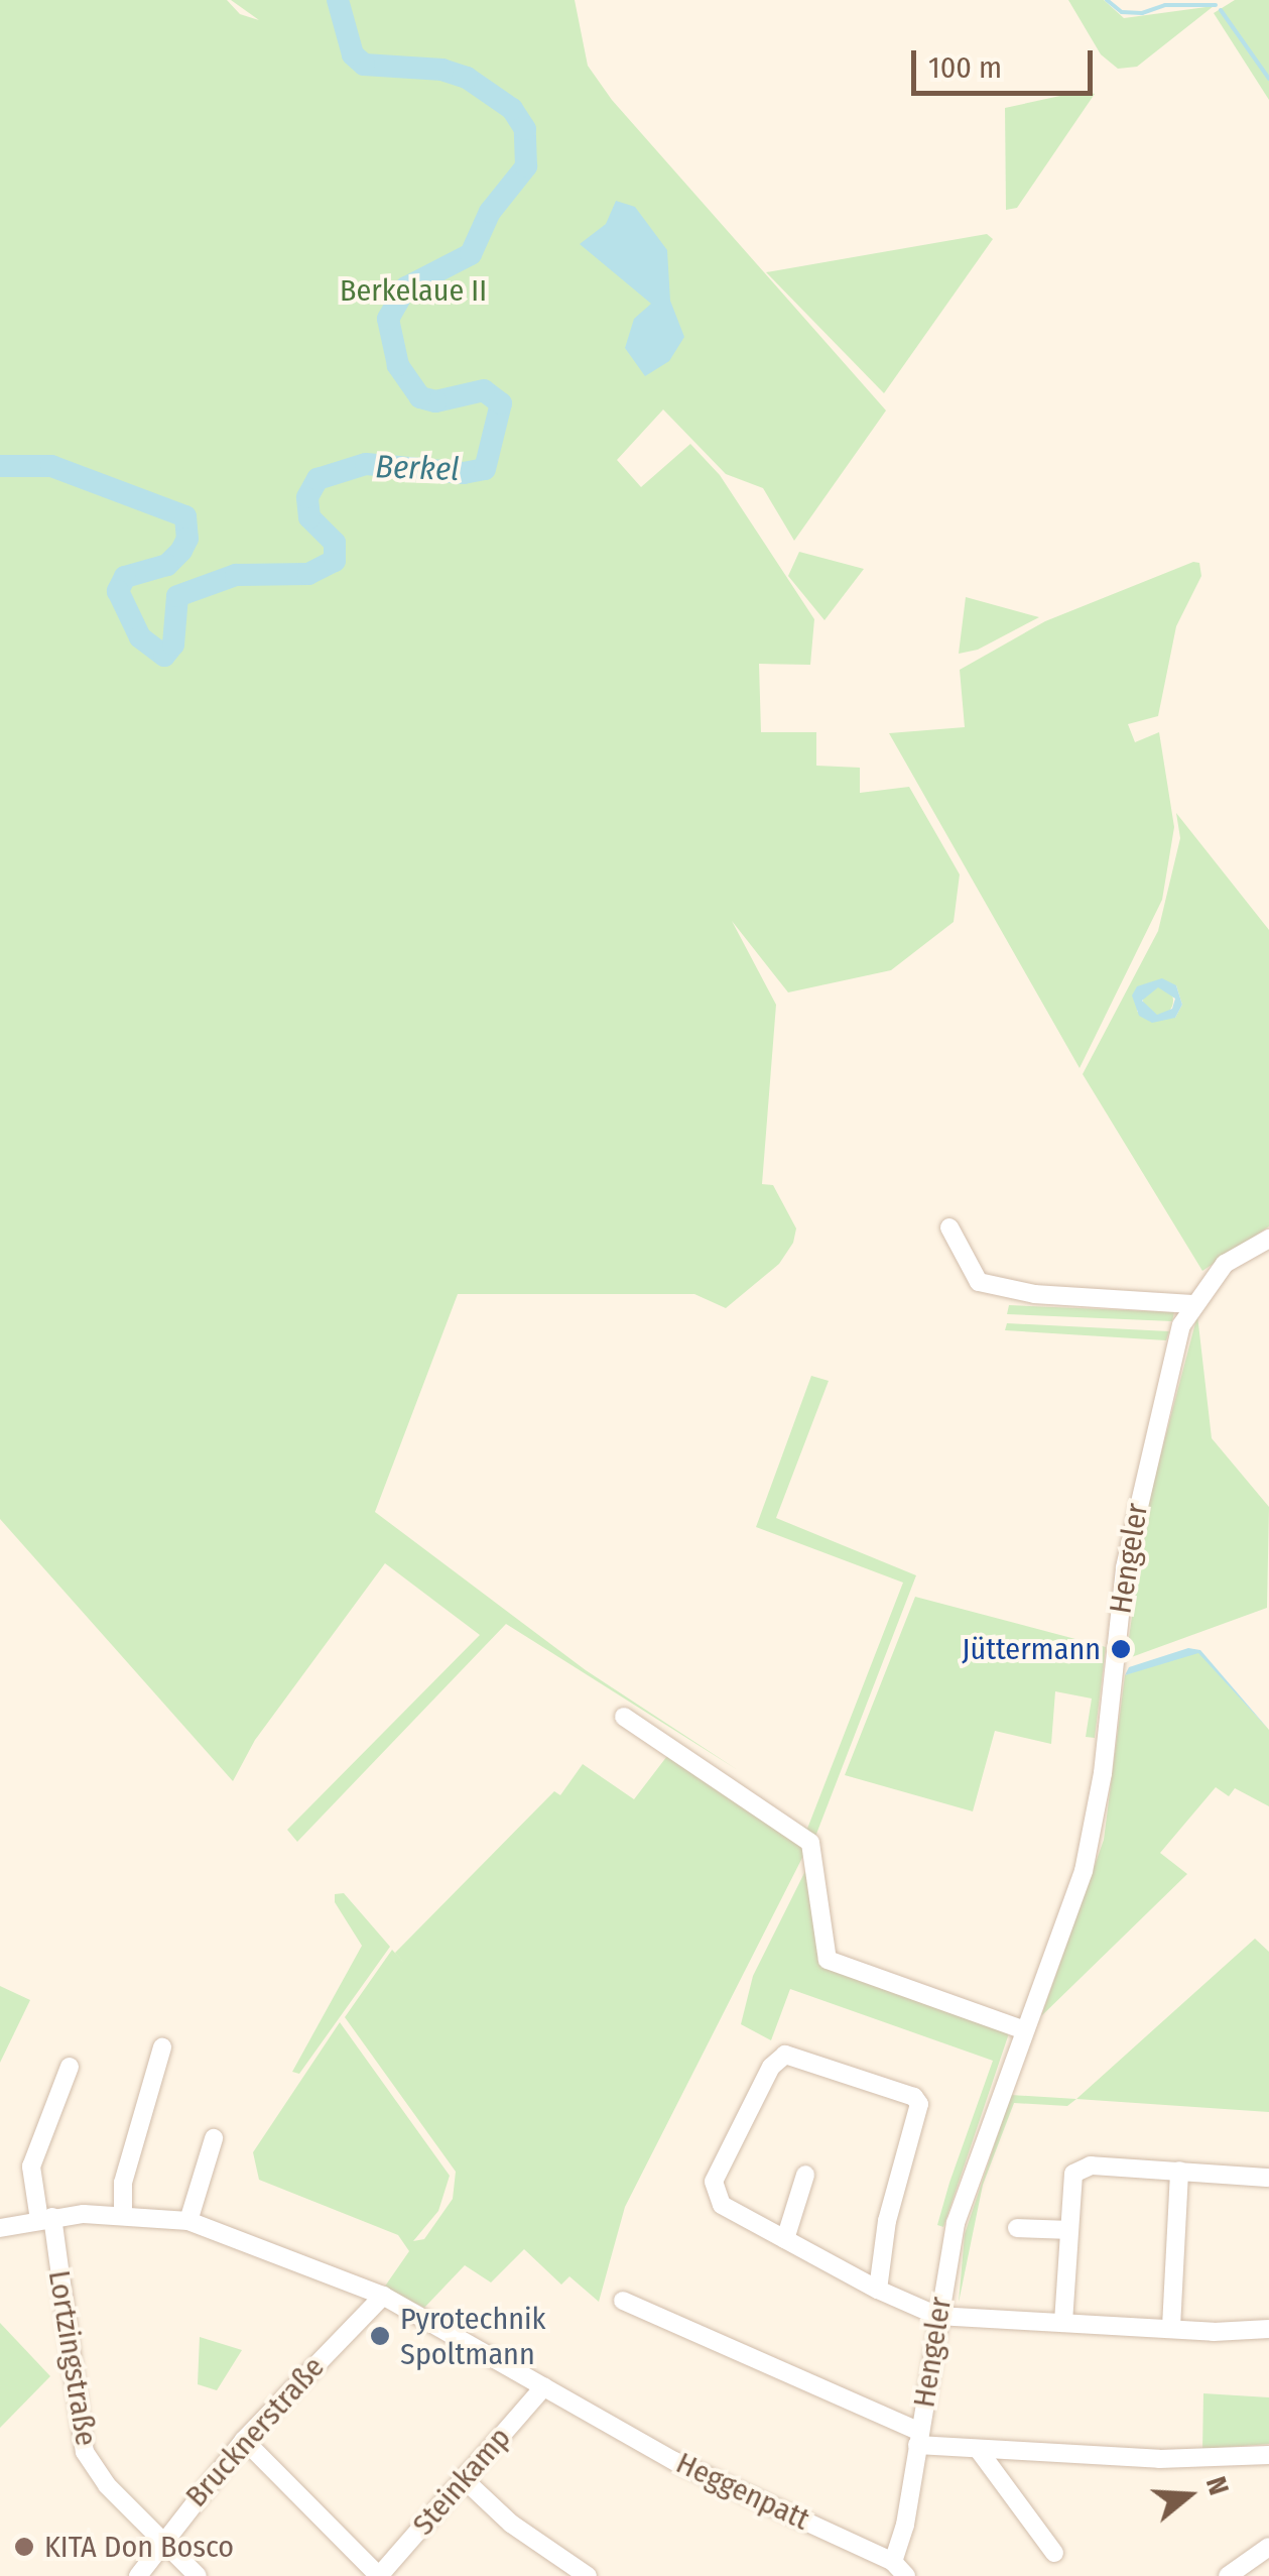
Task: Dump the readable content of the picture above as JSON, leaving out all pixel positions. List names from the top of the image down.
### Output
{
  "streets": {
    "street": [
      "Hengeler",
      "Lortzingstraße",
      "Brucknerstraße",
      "Steinkamp",
      "Heggenpatt"
    ]
  },
  "crossings": [
    ["Hengeler", "Heggenpatt"],
    ["Lortzingstraße", "Brucknerstraße"],
    ["Lortzingstraße", "Heggenpatt"],
    ["Brucknerstraße", "Heggenpatt"],
    ["Steinkamp", "Heggenpatt"]
  ],
  "water": ["Berkel"],
  "parks": ["Berkelaue II"],
  "places": ["Jüttermann", "Pyrotechnik Spoltmann", "KITA Don Bosco"],
  "scale_bar": "100 m",
  "north": "right"
}
